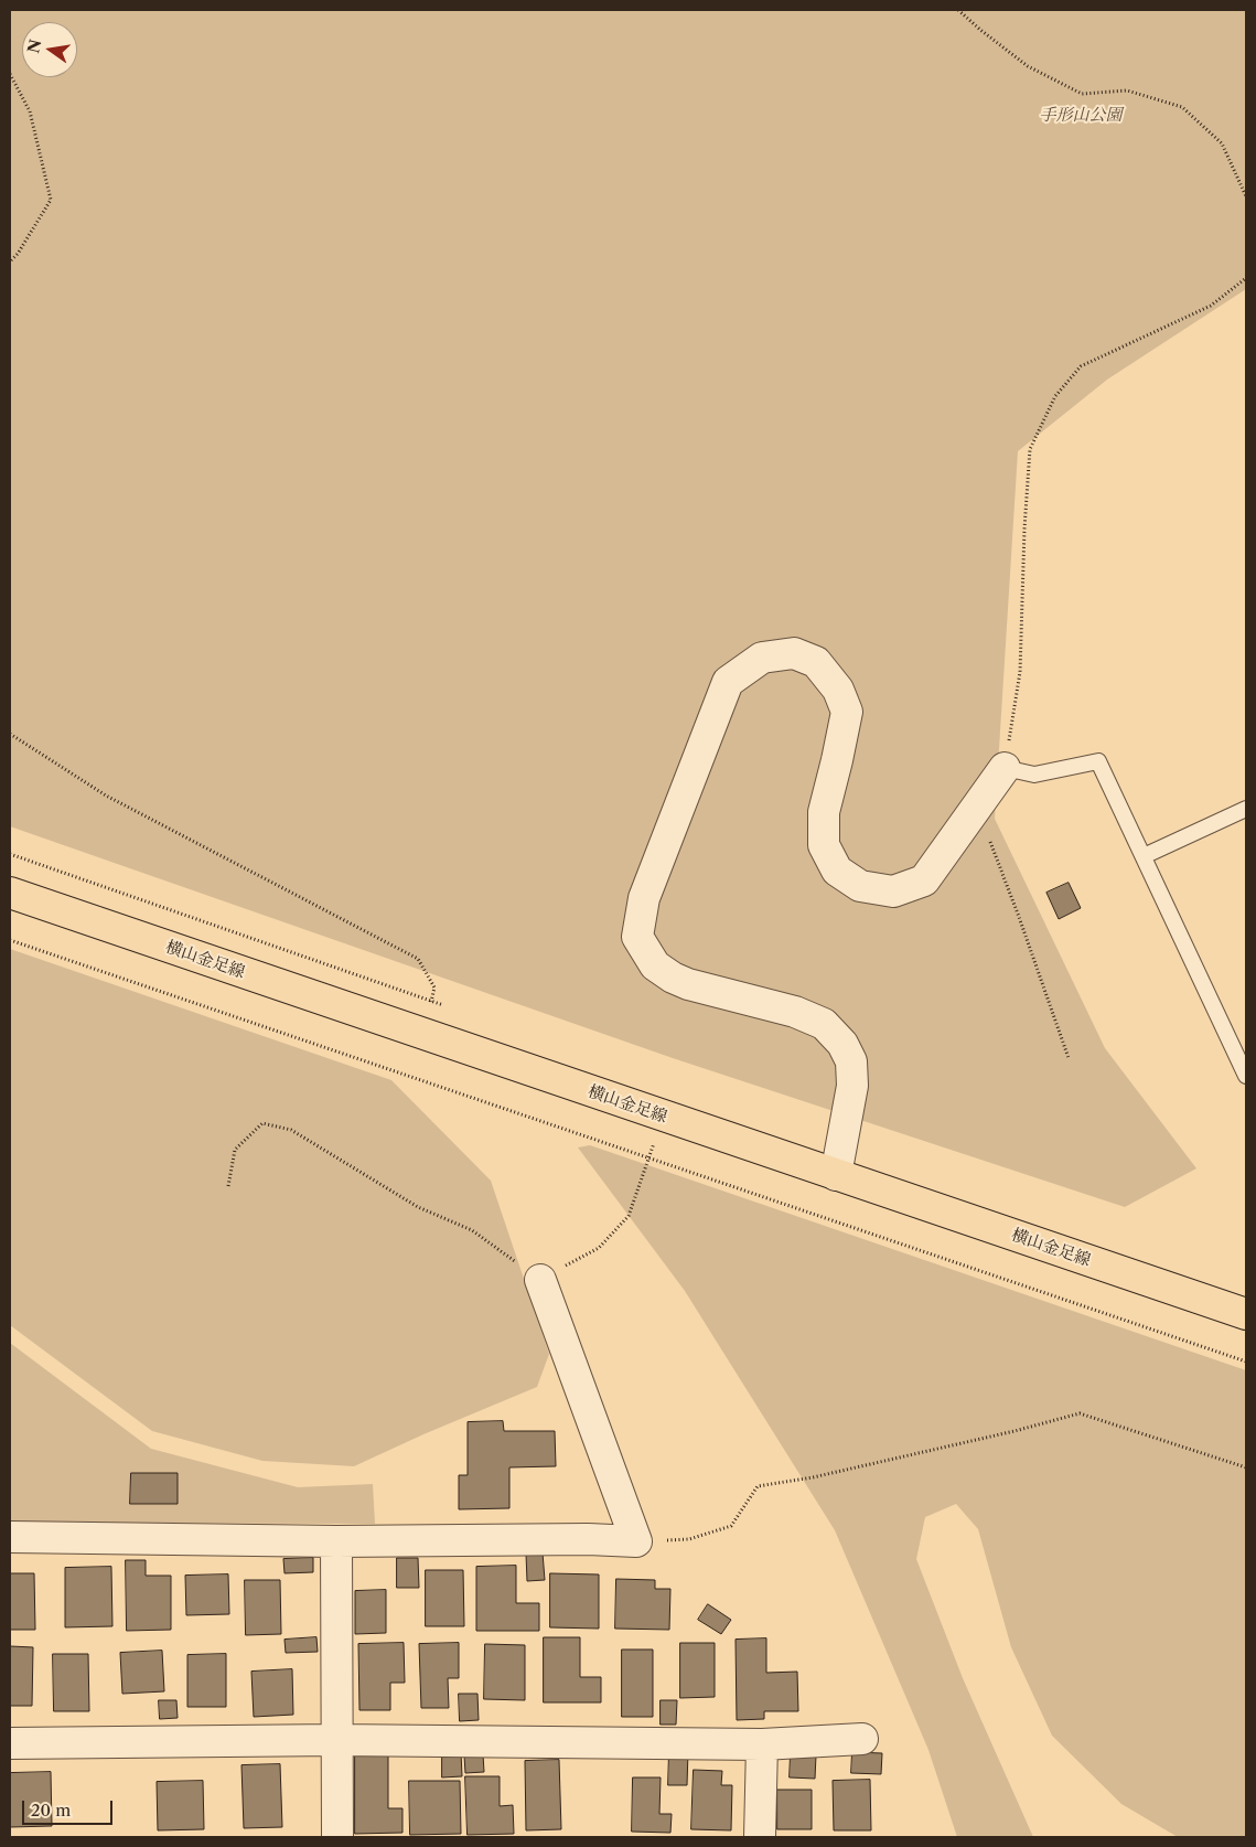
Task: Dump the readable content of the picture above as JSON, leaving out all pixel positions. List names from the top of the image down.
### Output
{
  "streets": {
    "main road": ["横山金足線"]
  },
  "parks": ["手形山公園"],
  "scale_bar": "20 m",
  "north": "left"
}
